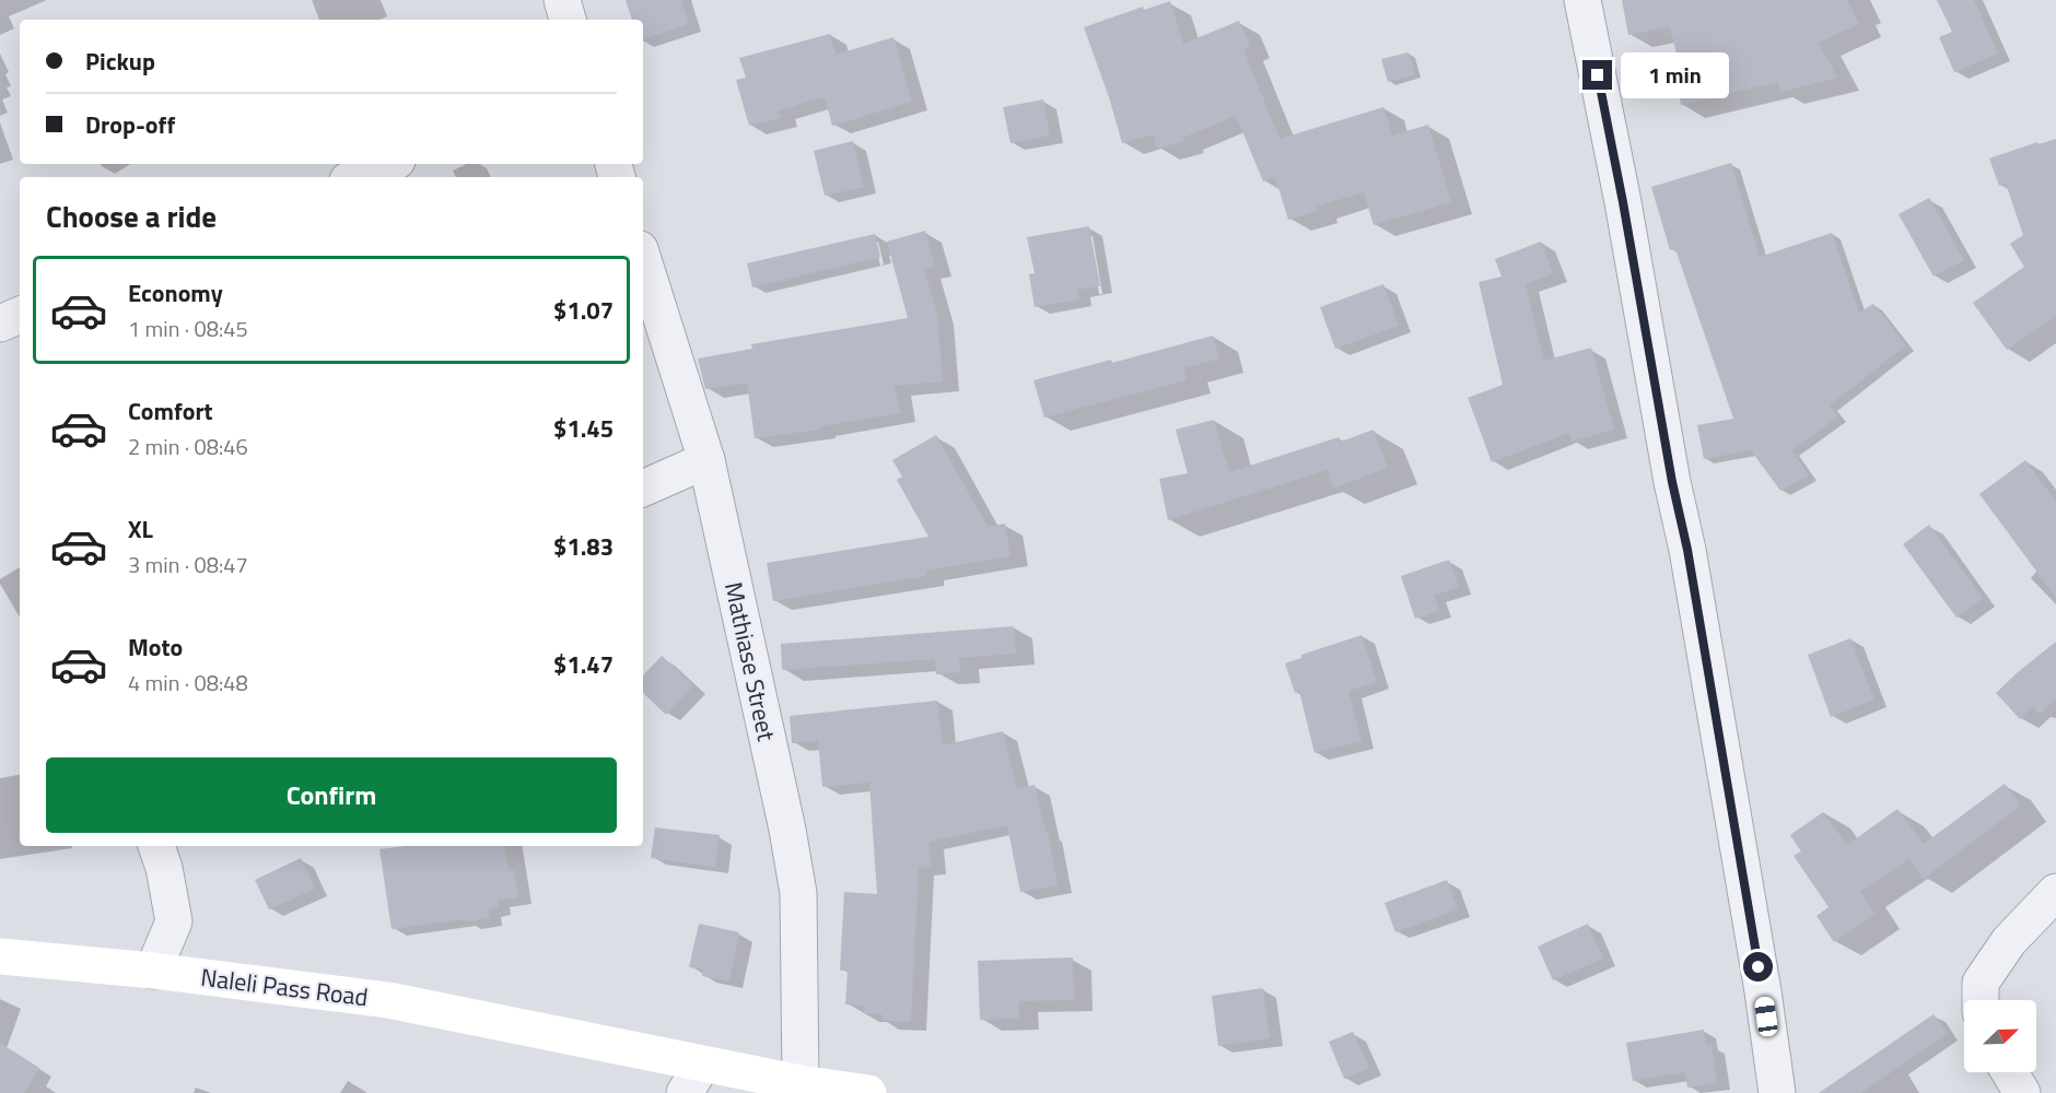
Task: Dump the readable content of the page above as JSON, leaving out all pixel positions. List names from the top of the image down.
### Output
{
  "streets": {
    "main road": ["Naleli Pass Road"],
    "street": ["Mathiase Street"]
  },
  "crossings": [
    ["Mathiase Street", "Naleli Pass Road"]
  ],
  "north": "top right",
  "page": {
    "banner": ["Pickup", "Drop-off"],
    "bubble": "1 min",
    "heading": "Choose a ride",
    "list": [
      {
        "name": "Economy",
        "note": "1 min · 08:45",
        "value": "$1.07"
      },
      {
        "name": "Comfort",
        "note": "2 min · 08:46",
        "value": "$1.45"
      },
      {
        "name": "XL",
        "note": "3 min · 08:47",
        "value": "$1.83"
      },
      {
        "name": "Moto",
        "note": "4 min · 08:48",
        "value": "$1.47"
      }
    ],
    "buttons": "Confirm"
  }
}
